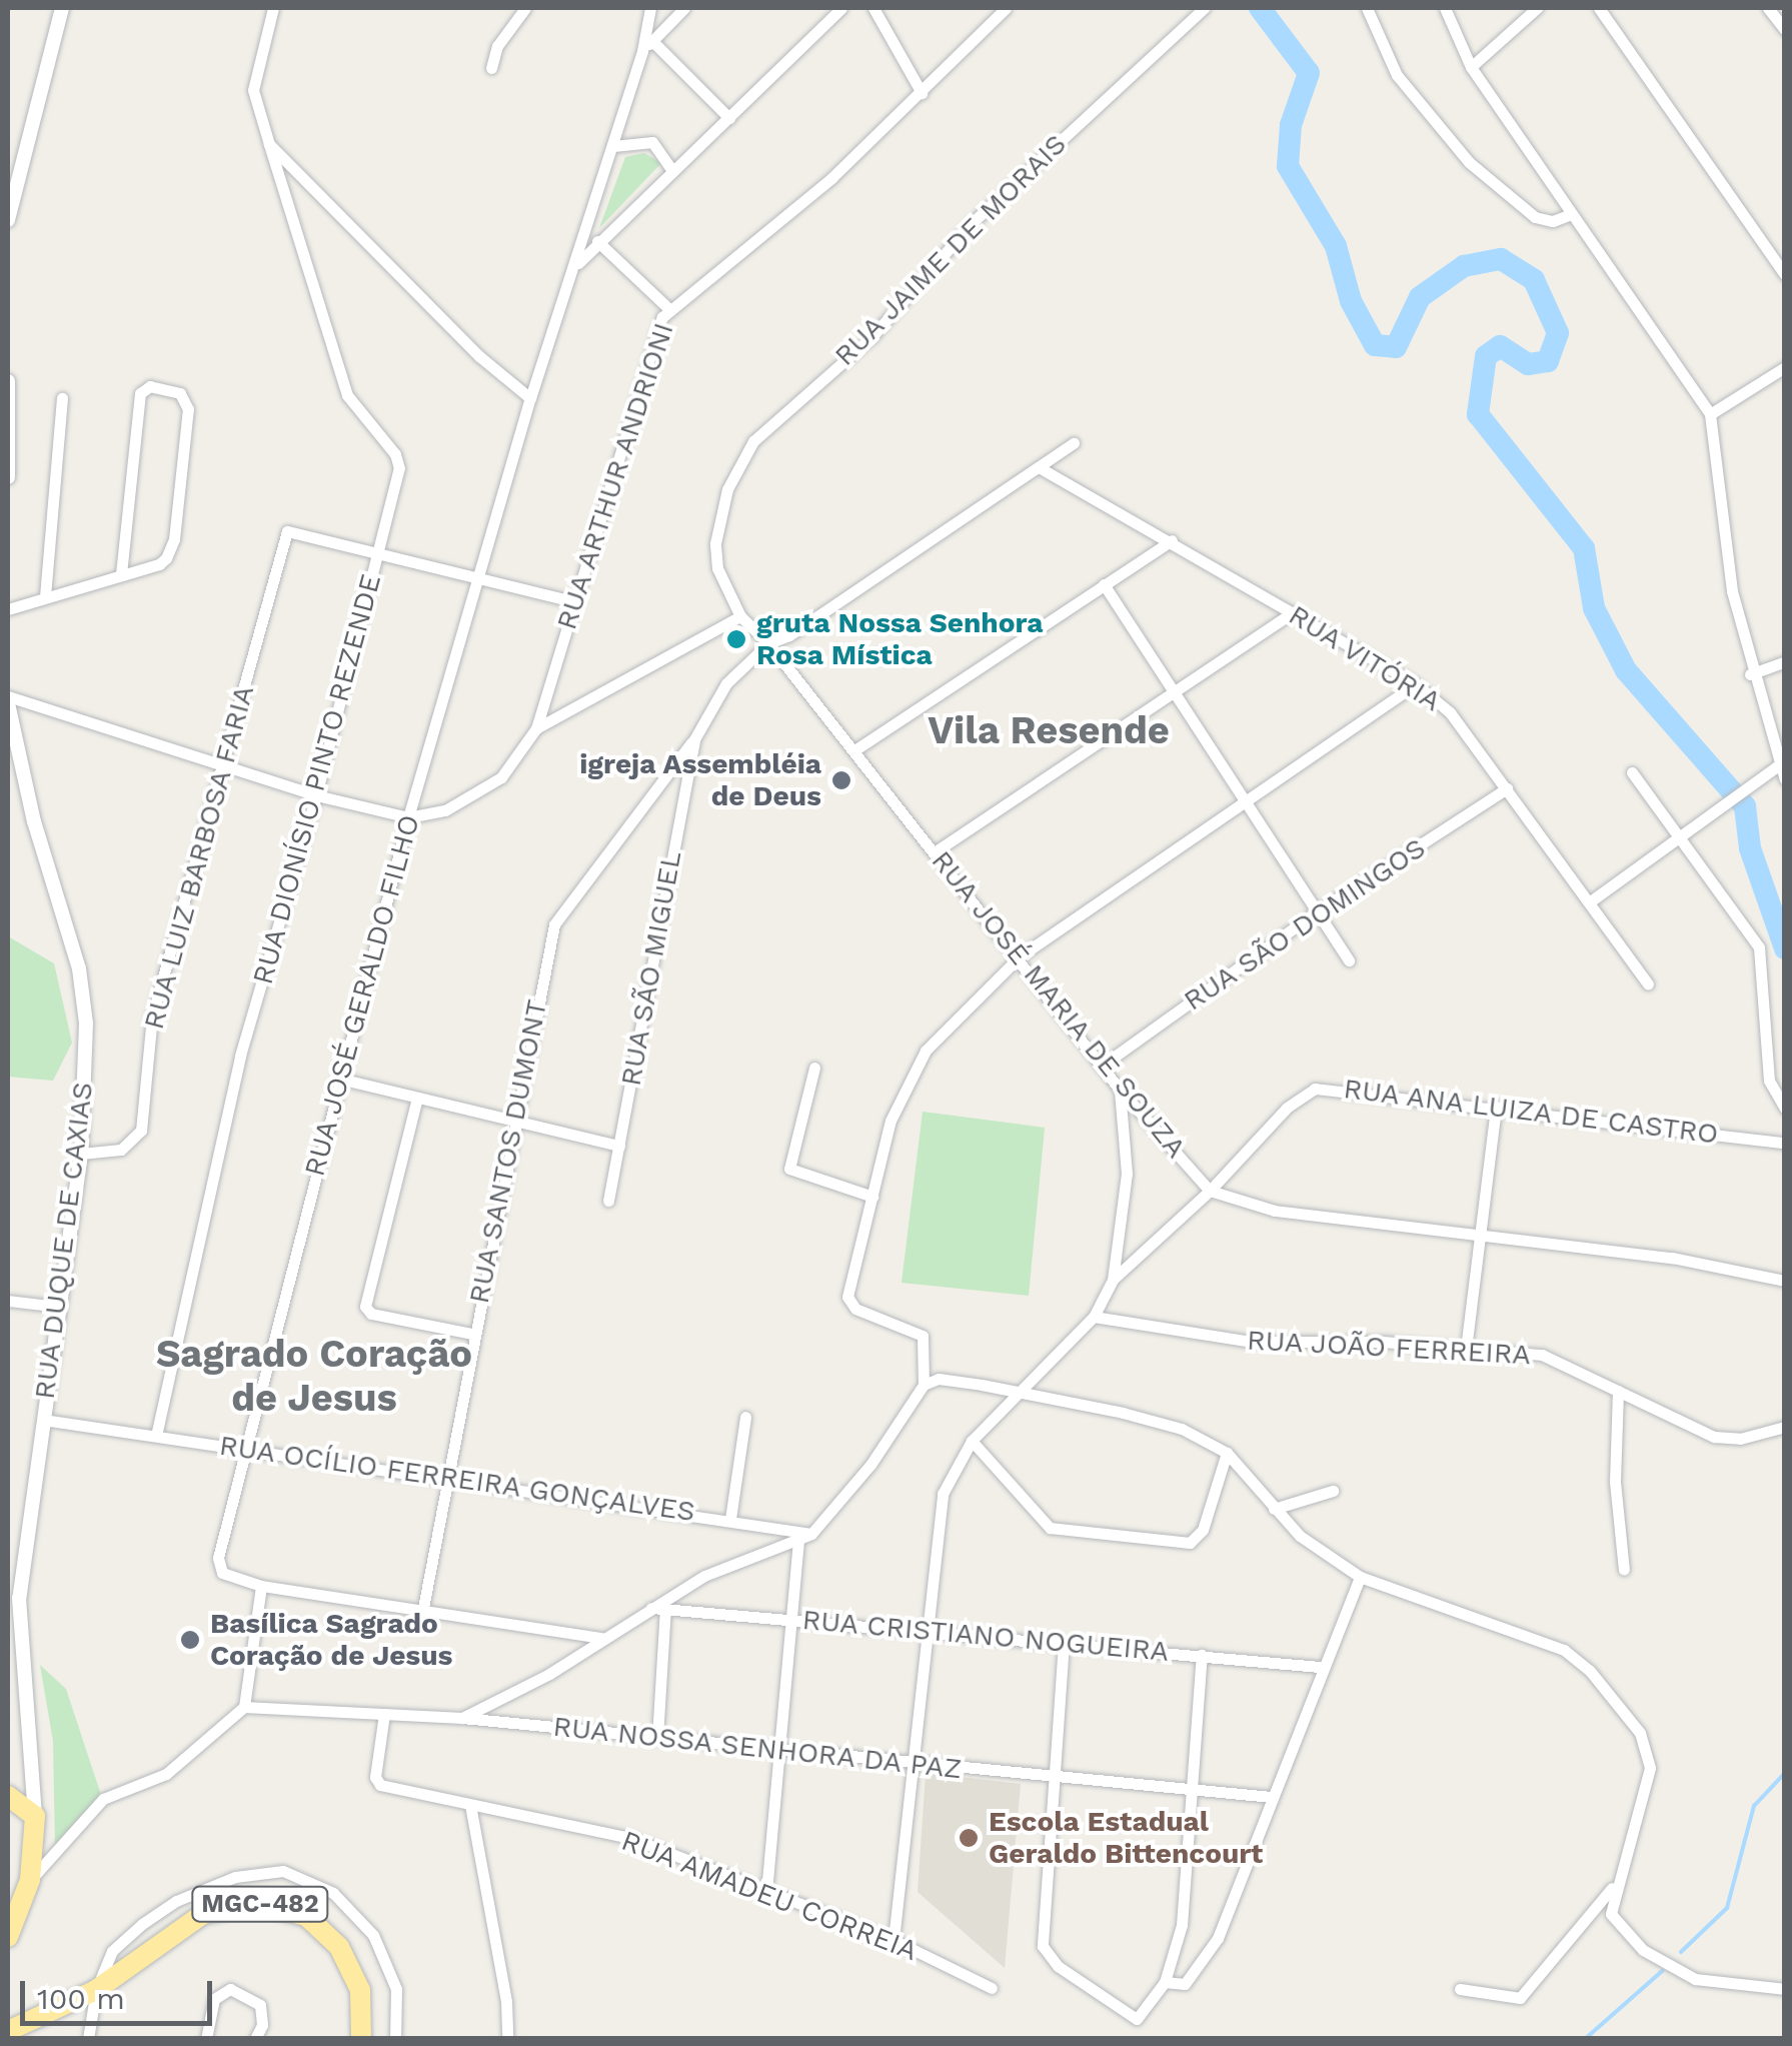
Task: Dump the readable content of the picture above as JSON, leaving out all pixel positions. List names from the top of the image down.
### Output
{
  "streets": {
    "highway": ["RUA DUQUE DE CAXIAS", "MGC-482"],
    "street": [
      "RUA JAIME DE MORAIS",
      "RUA ARTHUR ANDRIONI",
      "RUA VITÓRIA",
      "RUA DIONÍSIO PINTO REZENDE",
      "RUA LUIZ BARBOSA FARIA",
      "RUA SÃO DOMINGOS",
      "RUA SÃO MIGUEL",
      "RUA JOSÉ GERALDO FILHO",
      "RUA JOSÉ MARIA DE SOUZA",
      "RUA ANA LUIZA DE CASTRO",
      "RUA SANTOS DUMONT",
      "RUA JOÃO FERREIRA",
      "RUA OCÍLIO FERREIRA GONÇALVES",
      "RUA CRISTIANO NOGUEIRA",
      "RUA NOSSA SENHORA DA PAZ",
      "RUA AMADEU CORREIA"
    ]
  },
  "crossings": [
    ["RUA JAIME DE MORAIS", "RUA JOSÉ MARIA DE SOUZA"],
    ["RUA VITÓRIA", "RUA SÃO DOMINGOS"],
    ["RUA VITÓRIA", "RUA SÃO MIGUEL"],
    ["RUA DIONÍSIO PINTO REZENDE", "RUA LUIZ BARBOSA FARIA"],
    ["RUA DIONÍSIO PINTO REZENDE", "RUA OCÍLIO FERREIRA GONÇALVES"],
    ["RUA LUIZ BARBOSA FARIA", "RUA DUQUE DE CAXIAS"],
    ["RUA SÃO DOMINGOS", "RUA JOSÉ MARIA DE SOUZA"],
    ["RUA SÃO MIGUEL", "RUA JOSÉ MARIA DE SOUZA"],
    ["RUA SÃO MIGUEL", "RUA SANTOS DUMONT"],
    ["RUA JOSÉ GERALDO FILHO", "RUA OCÍLIO FERREIRA GONÇALVES"],
    ["RUA JOSÉ MARIA DE SOUZA", "RUA ANA LUIZA DE CASTRO"],
    ["RUA SANTOS DUMONT", "RUA OCÍLIO FERREIRA GONÇALVES"],
    ["RUA DUQUE DE CAXIAS", "RUA OCÍLIO FERREIRA GONÇALVES"],
    ["RUA NOSSA SENHORA DA PAZ", "RUA AMADEU CORREIA"]
  ],
  "districts": ["Vila Resende", "Sagrado Coração de Jesus"],
  "places": [
    "gruta Nossa Senhora Rosa Mística",
    "igreja Assembléia de Deus",
    "Basílica Sagrado Coração de Jesus",
    "Escola Estadual Geraldo Bittencourt"
  ],
  "scale_bar": "100 m"
}
